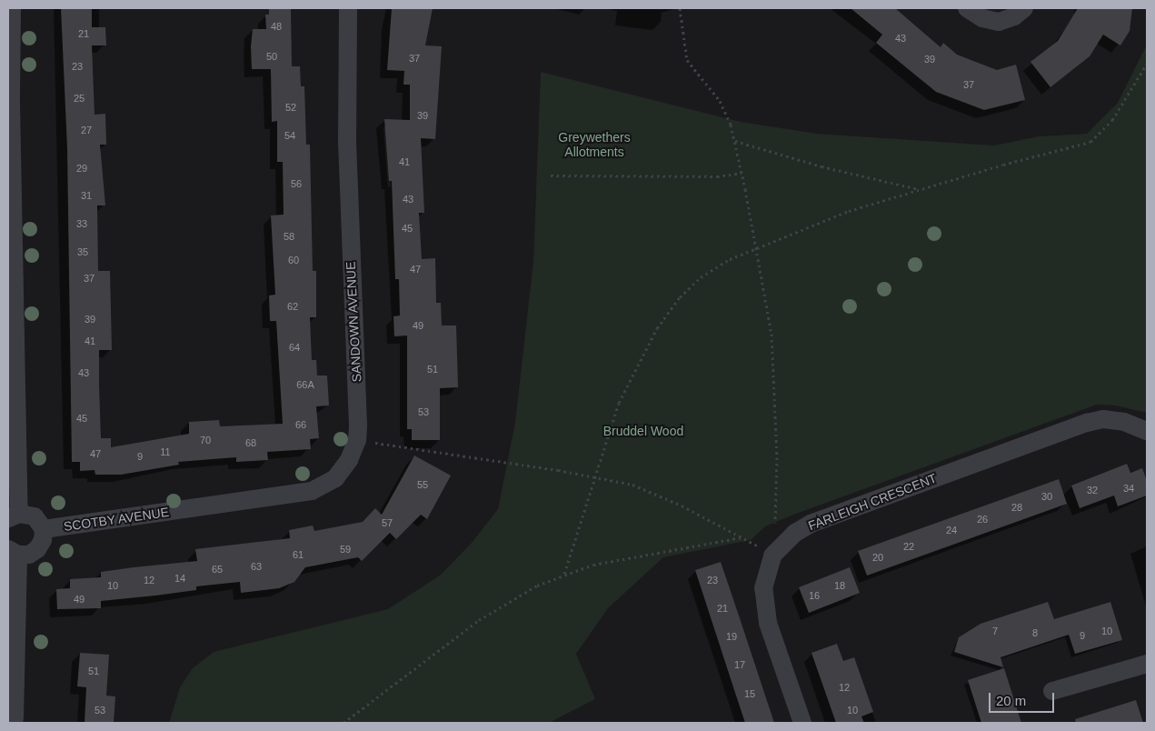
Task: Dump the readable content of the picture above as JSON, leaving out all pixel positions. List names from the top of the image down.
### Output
{
  "streets": {
    "street": ["SANDOWN AVENUE", "FARLEIGH CRESCENT", "SCOTBY AVENUE"]
  },
  "crossings": [
    ["SANDOWN AVENUE", "SCOTBY AVENUE"]
  ],
  "parks": ["Greywethers Allotments", "Bruddel Wood"],
  "house_numbers": [
    "48",
    "21",
    "43",
    "50",
    "37",
    "39",
    "23",
    "37",
    "25",
    "52",
    "39",
    "27",
    "54",
    "41",
    "29",
    "56",
    "31",
    "43",
    "33",
    "45",
    "58",
    "35",
    "60",
    "47",
    "37",
    "62",
    "39",
    "49",
    "41",
    "64",
    "51",
    "43",
    "66A",
    "53",
    "45",
    "66",
    "70",
    "68",
    "11",
    "47",
    "9",
    "55",
    "34",
    "32",
    "30",
    "28",
    "26",
    "57",
    "24",
    "22",
    "59",
    "61",
    "20",
    "63",
    "65",
    "14",
    "12",
    "23",
    "10",
    "18",
    "16",
    "49",
    "21",
    "7",
    "10",
    "8",
    "9",
    "19",
    "17",
    "51",
    "12",
    "15",
    "53",
    "10"
  ],
  "scale_bar": "20 m"
}
